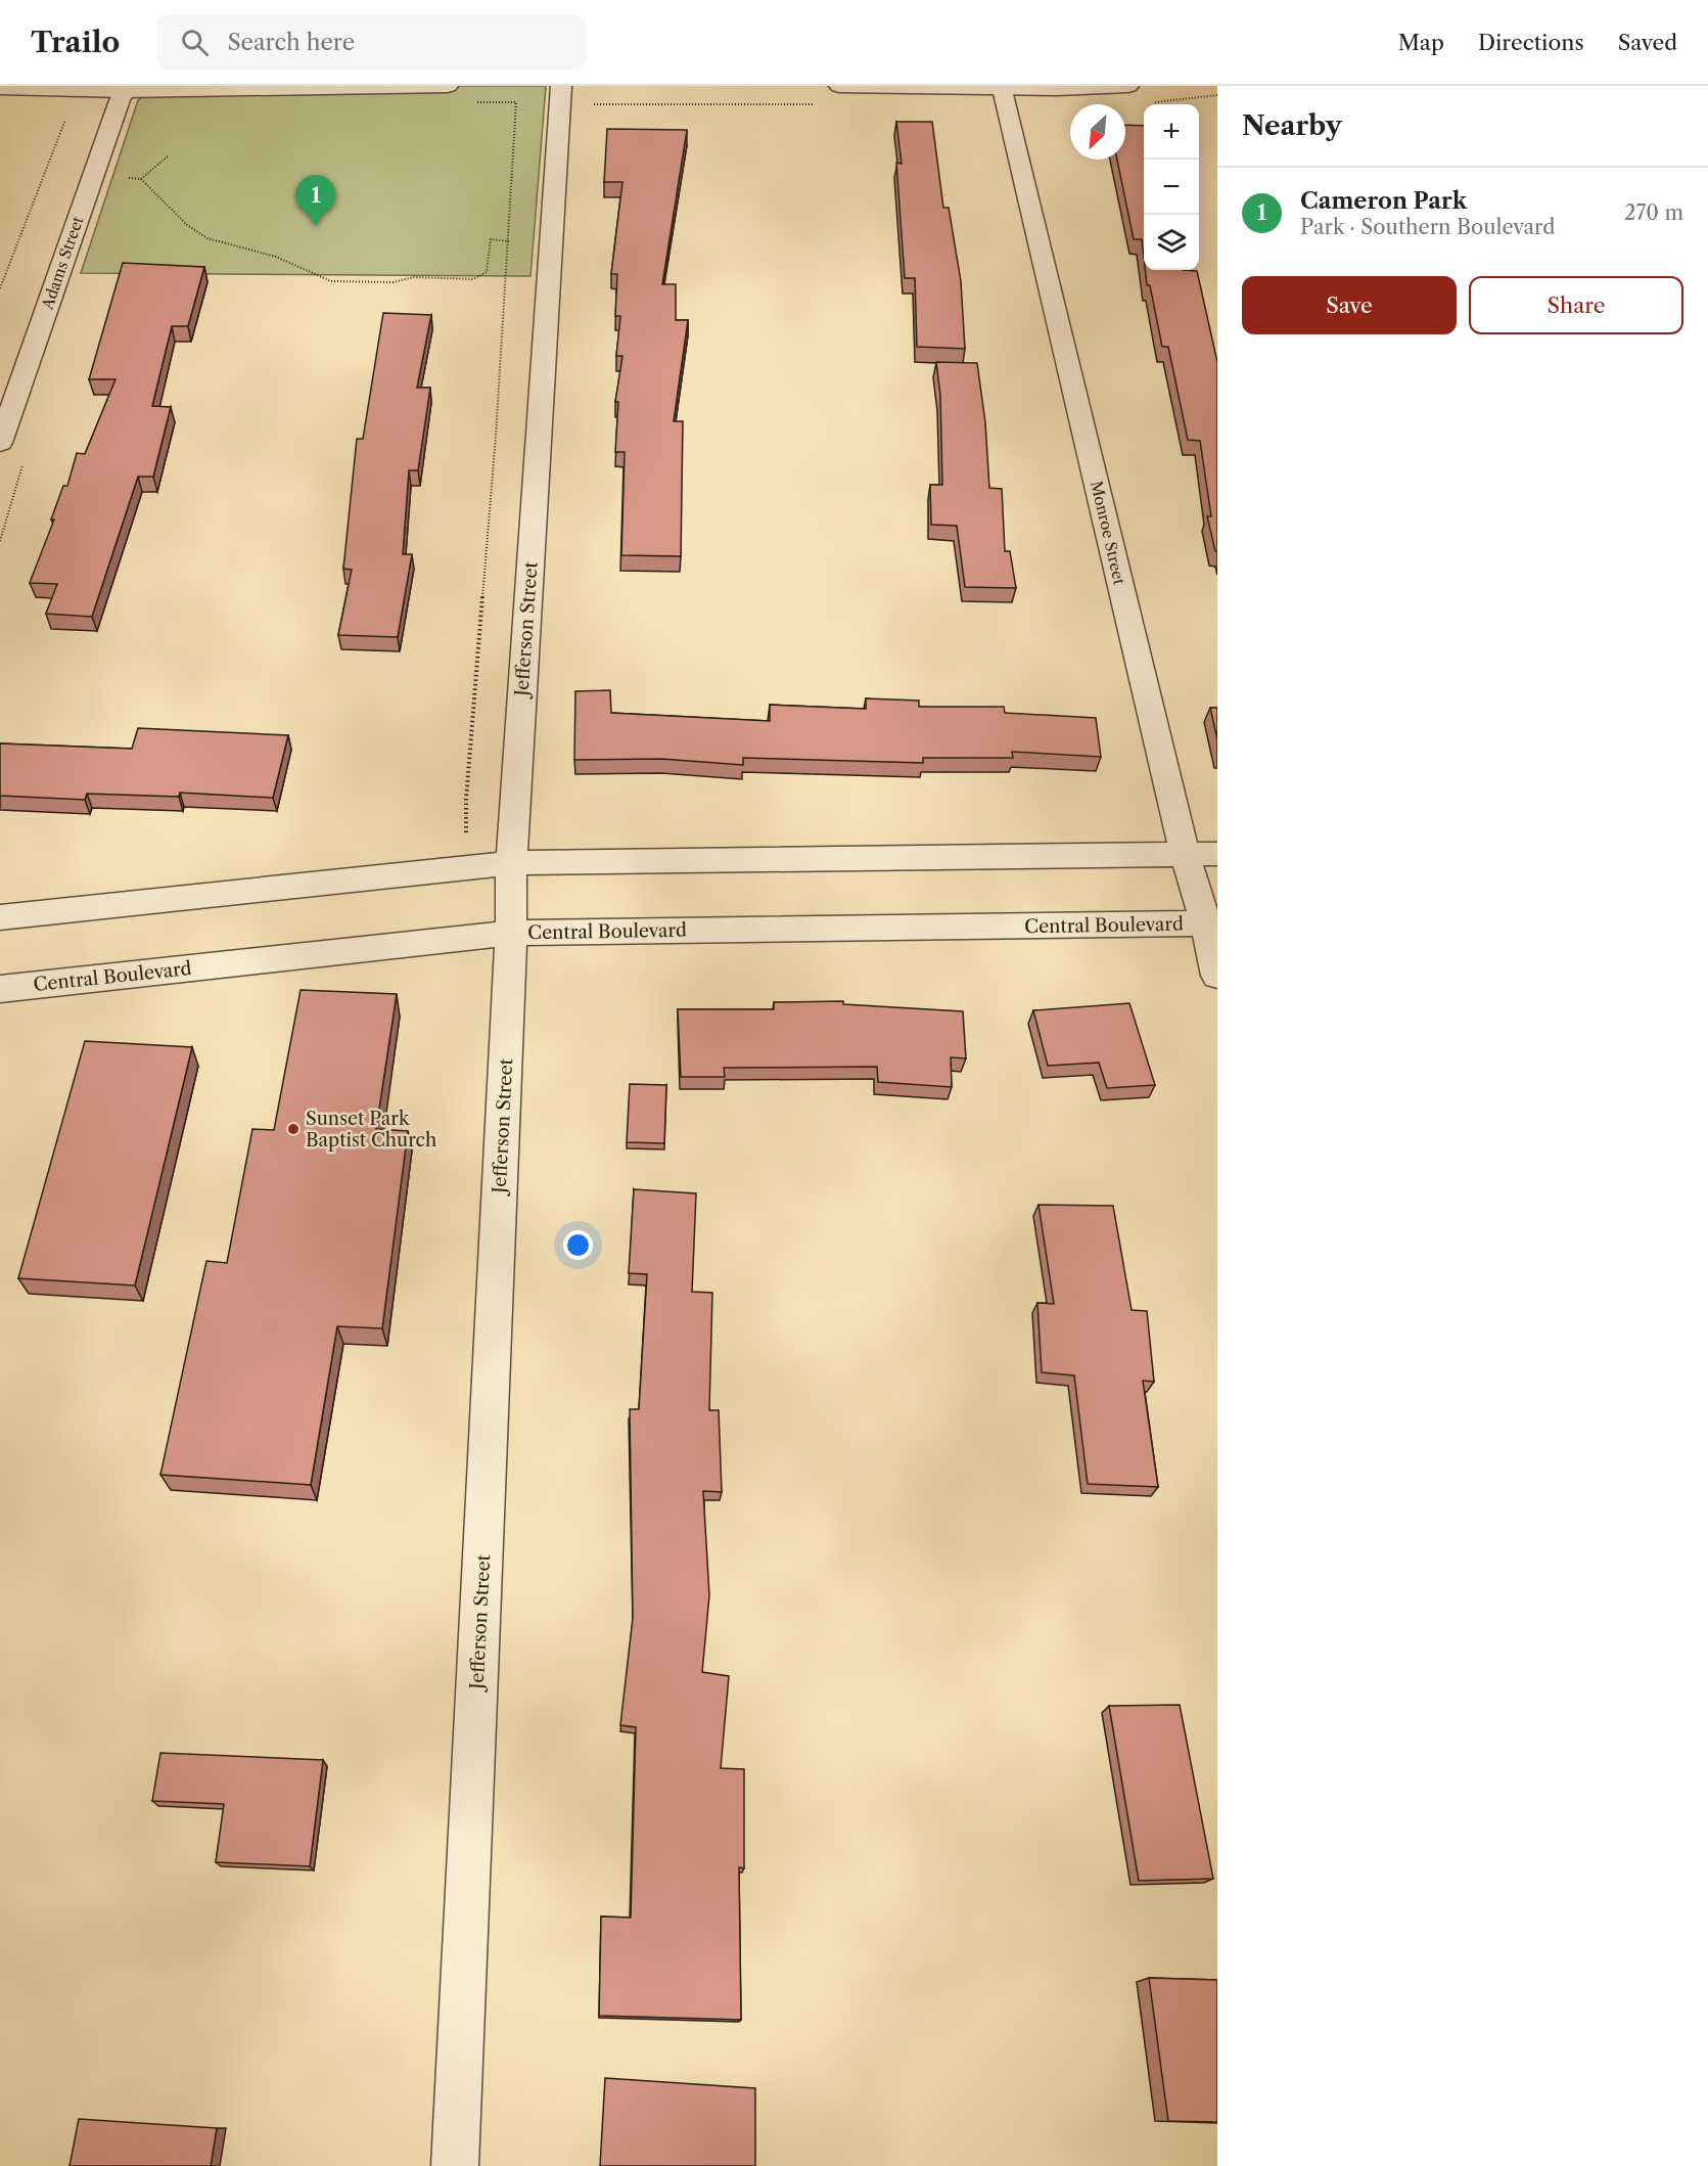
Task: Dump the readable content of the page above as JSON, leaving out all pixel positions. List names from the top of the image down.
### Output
{
  "streets": {
    "street": [
      "Adams Street",
      "Monroe Street",
      "Jefferson Street",
      "Central Boulevard"
    ]
  },
  "crossings": [
    ["Monroe Street", "Central Boulevard"],
    ["Jefferson Street", "Central Boulevard"]
  ],
  "places": ["Sunset Park Baptist Church"],
  "north": "bottom left",
  "page": {
    "header": "Trailo",
    "search": "Search here",
    "nav": ["Map", "Directions", "Saved"],
    "heading": "Nearby",
    "map_buttons": ["+", "−"],
    "list": [
      {
        "mark": "1",
        "name": "Cameron Park",
        "note": "Park · Southern Boulevard",
        "value": "270 m"
      }
    ],
    "pins": "1",
    "buttons": ["Save", "Share"]
  }
}
